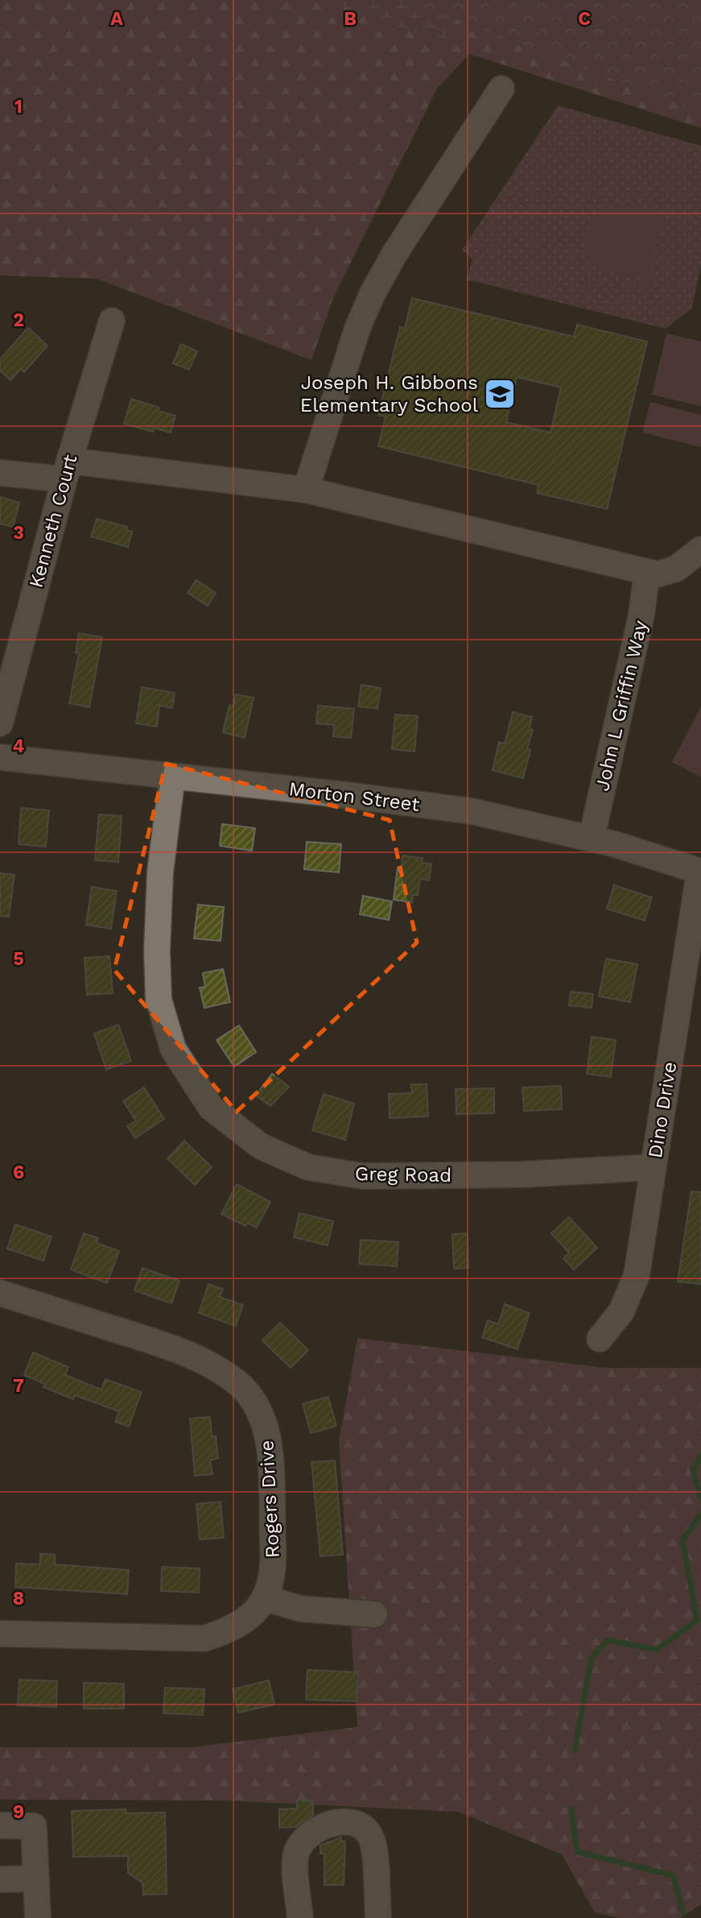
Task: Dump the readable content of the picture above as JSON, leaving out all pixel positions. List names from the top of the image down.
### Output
{
  "streets": {
    "street": [
      "Kenneth Court",
      "John L Griffin Way",
      "Morton Street",
      "Dino Drive",
      "Greg Road",
      "Rogers Drive"
    ]
  },
  "crossings": [
    ["John L Griffin Way", "Morton Street"],
    ["Morton Street", "Dino Drive"],
    ["Morton Street", "Greg Road"],
    ["Dino Drive", "Greg Road"]
  ],
  "places": {
    "school or university": ["Joseph H. Gibbons Elementary School"]
  },
  "grid": {
    "columns": ["A", "B", "C"],
    "rows": [
      "1",
      "2",
      "3",
      "4",
      "5",
      "6",
      "7",
      "8",
      "9"
    ]
  }
}
